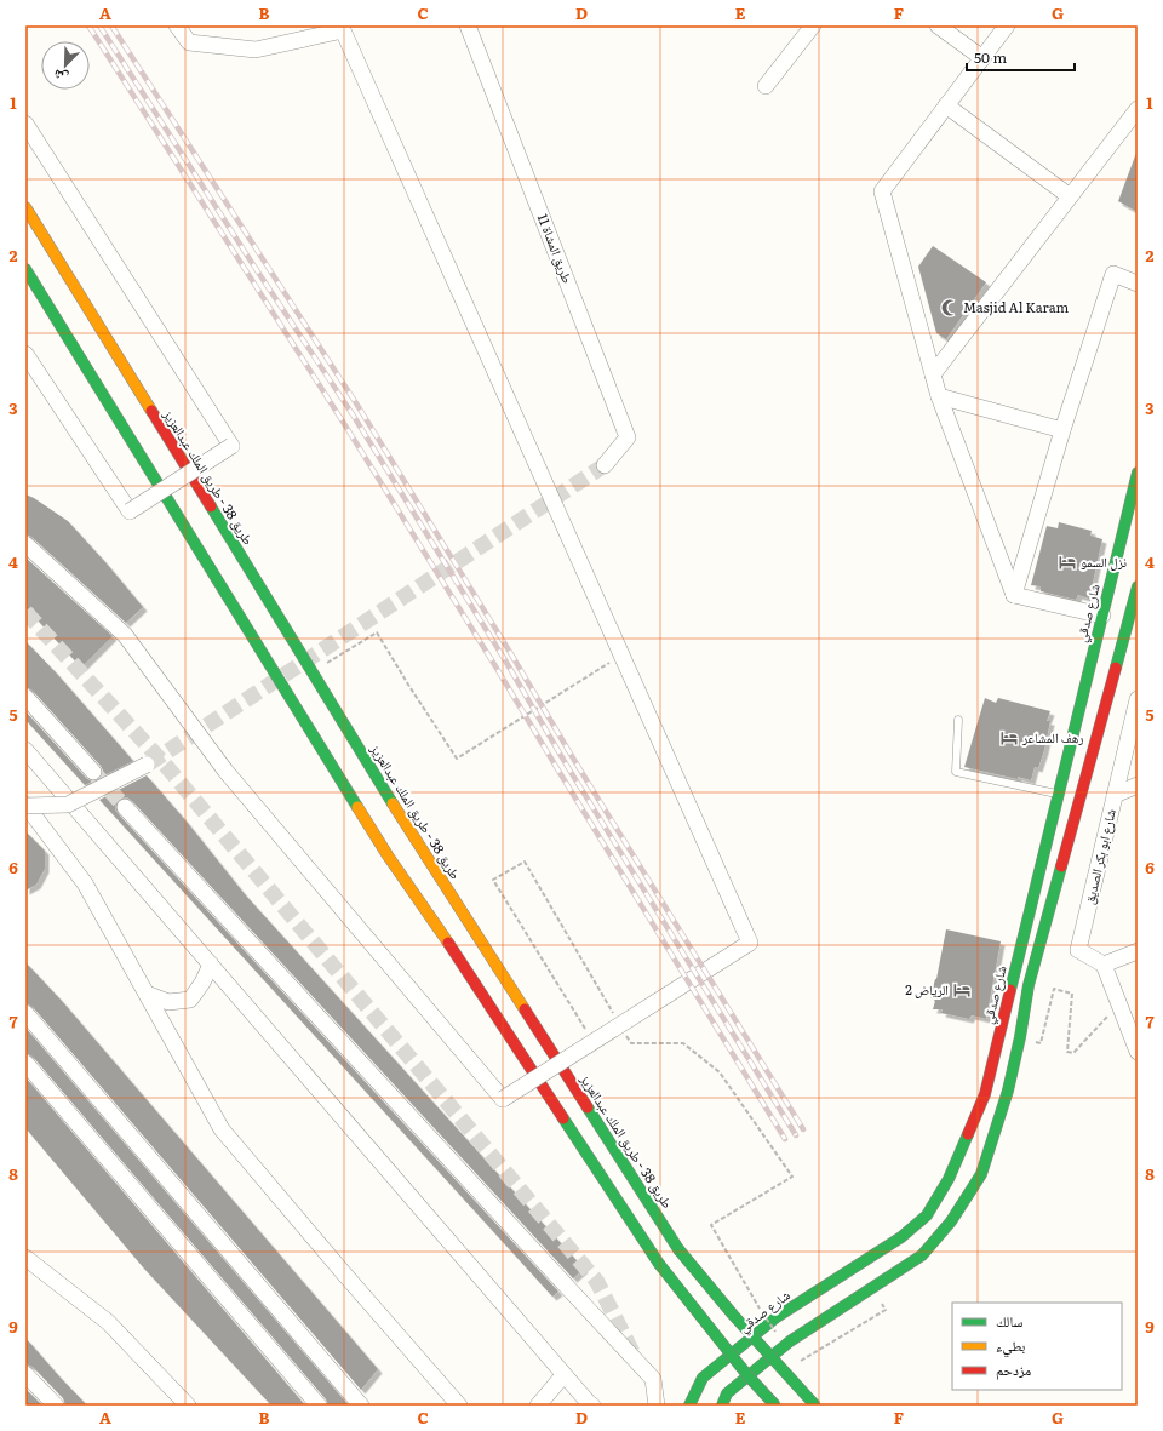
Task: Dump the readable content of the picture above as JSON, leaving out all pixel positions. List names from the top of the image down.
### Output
{
  "streets": {
    "main road": ["طريق 38 - طريق الملك عبدالعزيز", "شارع صدقي"],
    "street": ["طريق المشاة 11", "شارع ابو بكر الصديق"]
  },
  "places": {
    "mosque": ["Masjid Al Karam"],
    "hotel": ["نزل السمو", "رهف المشاعر", "الرياض 2"]
  },
  "legend": ["سالك", "بطيء", "مزدحم"],
  "scale_bar": "50 m",
  "north": "bottom left",
  "grid": {
    "columns": [
      "A",
      "B",
      "C",
      "D",
      "E",
      "F",
      "G"
    ],
    "rows": [
      "1",
      "2",
      "3",
      "4",
      "5",
      "6",
      "7",
      "8",
      "9"
    ]
  }
}
